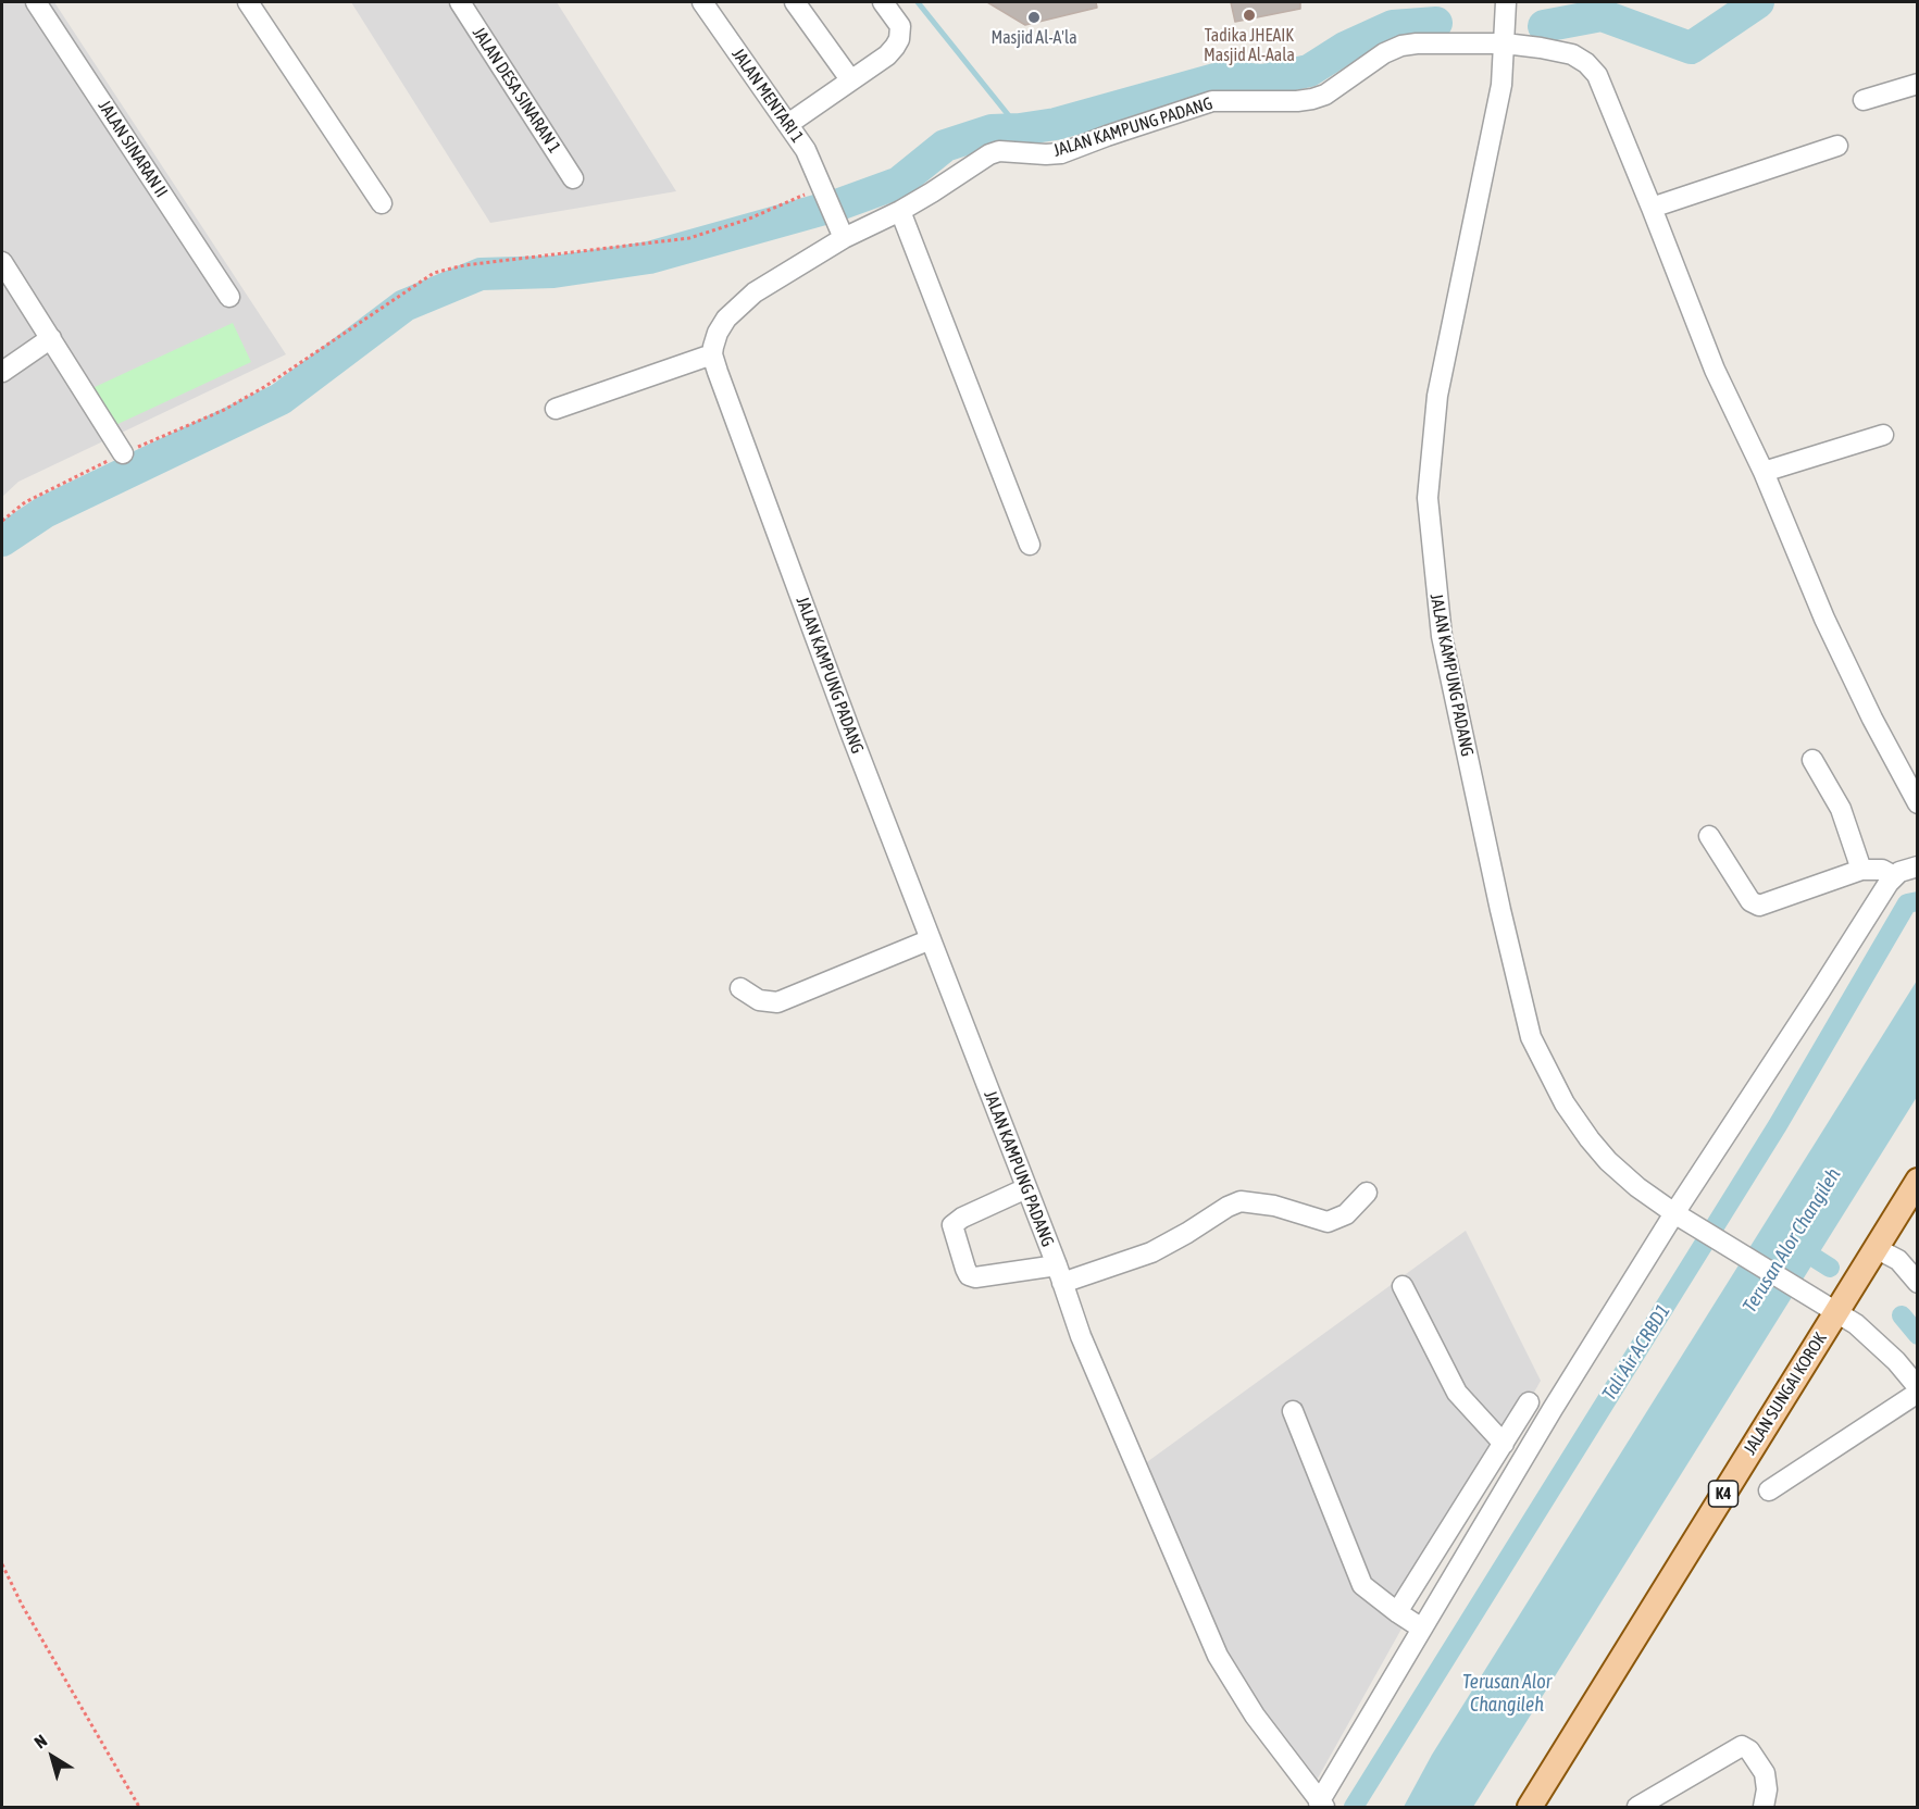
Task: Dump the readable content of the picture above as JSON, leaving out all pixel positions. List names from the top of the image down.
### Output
{
  "streets": {
    "main road": ["JALAN SUNGAI KOROK", "K4"],
    "street": [
      "JALAN DESA SINARAN 1",
      "JALAN MENTARI 1",
      "JALAN KAMPUNG PADANG",
      "JALAN SINARAN II"
    ]
  },
  "crossings": [
    ["JALAN MENTARI 1", "JALAN KAMPUNG PADANG"],
    ["JALAN KAMPUNG PADANG", "JALAN SUNGAI KOROK"]
  ],
  "water": ["Terusan Alor Changileh", "Tali Air ACRBD1"],
  "places": ["Tadika JHEAIK Masjid Al-Aala", "Masjid Al-A'la"],
  "north": "top left"
}
